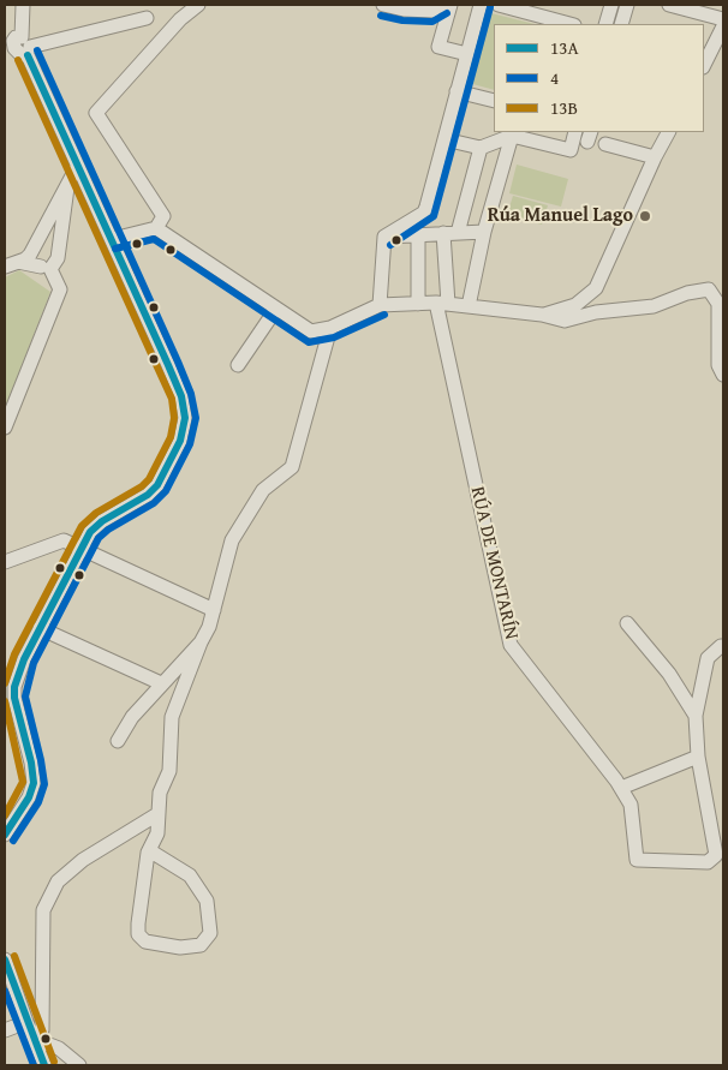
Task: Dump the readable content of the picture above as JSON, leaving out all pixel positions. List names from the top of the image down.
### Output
{
  "streets": {
    "street": ["RÚA DE MONTARÍN"]
  },
  "places": ["Rúa Manuel Lago"],
  "lines": ["transit line 4", "transit line 13A", "transit line 13B"],
  "legend": ["13A", "4", "13B"]
}
